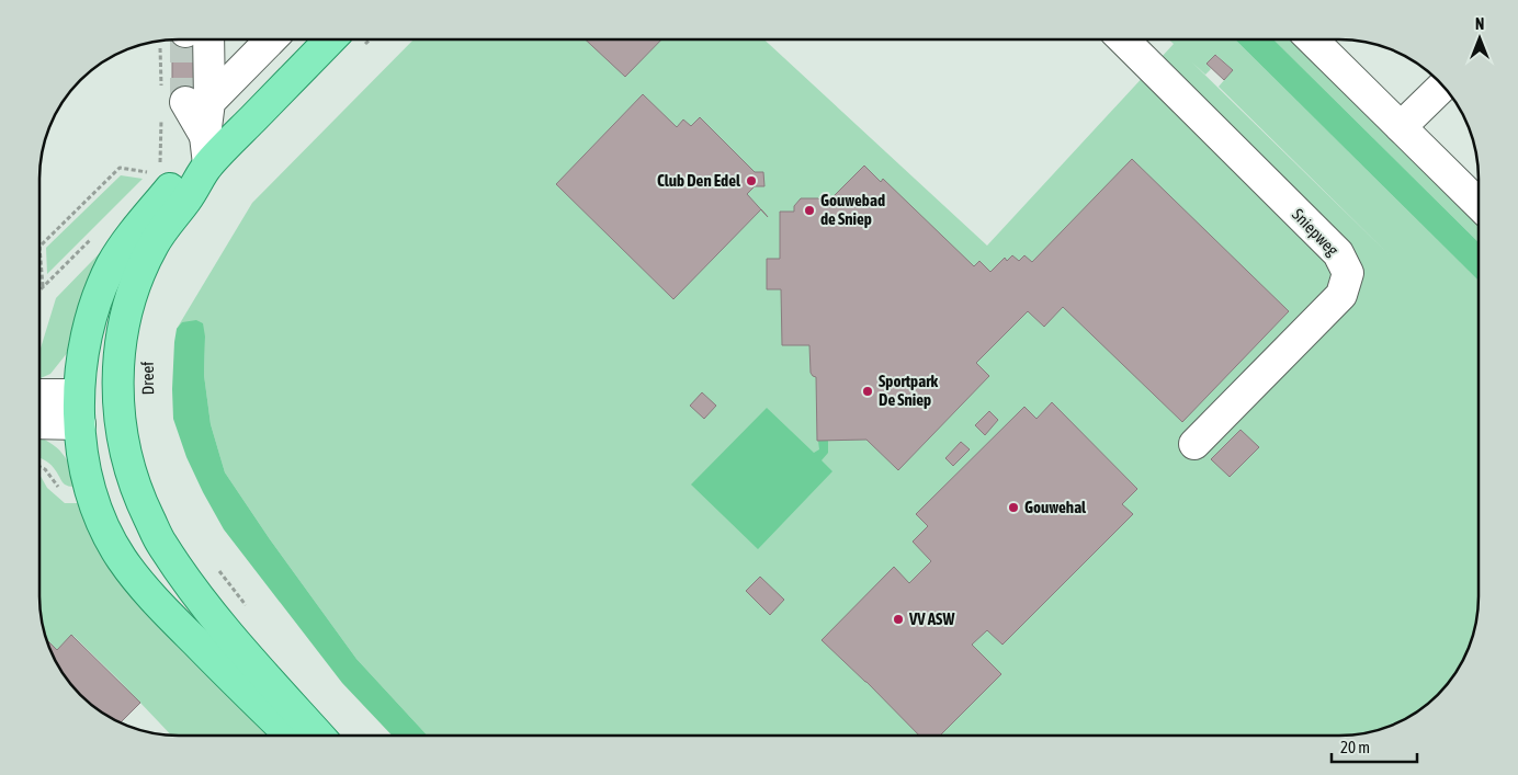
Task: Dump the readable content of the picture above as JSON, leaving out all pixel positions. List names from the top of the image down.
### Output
{
  "streets": {
    "main road": ["Dreef"],
    "street": ["Sniepweg"]
  },
  "places": [
    "Club Den Edel",
    "Gouwebad de Sniep",
    "Sportpark De Sniep",
    "Gouwehal",
    "VV ASW"
  ],
  "scale_bar": "20 m",
  "north": "top"
}
